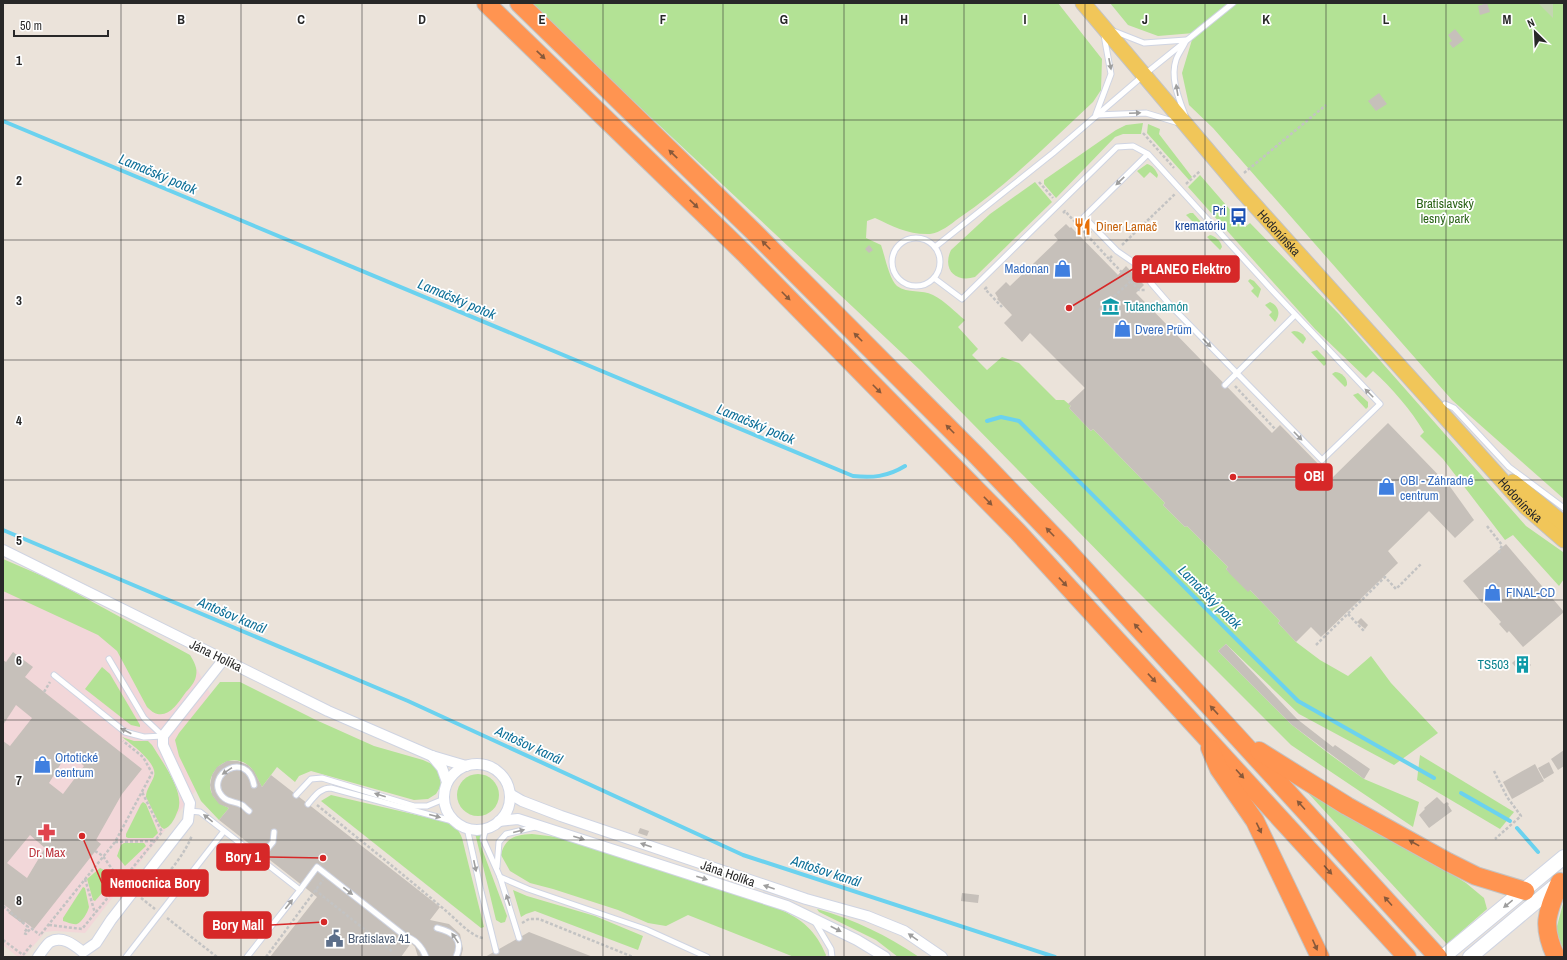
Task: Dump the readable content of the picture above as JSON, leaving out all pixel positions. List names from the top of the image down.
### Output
{
  "streets": {
    "main road": ["Hodonínska"],
    "street": ["Jána Holíka"]
  },
  "water": ["Lamačský potok", "Antošov kanál"],
  "parks": ["Bratislavský lesný park"],
  "places": {
    "bus stop": ["Pri krematóriu"],
    "restaurant": ["Diner Lamač"],
    "shop": [
      "Madonan",
      "Dvere Prüm",
      "OBI - Záhradné centrum",
      "FINAL-CD",
      "Ortotické centrum"
    ],
    "museum": ["Tutanchamón"],
    "other": [
      "PLANEO Elektro",
      "OBI",
      "Nemocnica Bory",
      "Bory 1",
      "Bory Mall"
    ],
    "building": ["TS503"],
    "pharmacy": ["Dr. Max"],
    "public building": ["Bratislava 41"]
  },
  "scale_bar": "50 m",
  "north": "top left",
  "grid": {
    "columns": [
      "B",
      "C",
      "D",
      "E",
      "F",
      "G",
      "H",
      "I",
      "J",
      "K",
      "L",
      "M"
    ],
    "rows": [
      "1",
      "2",
      "3",
      "4",
      "5",
      "6",
      "7",
      "8"
    ]
  }
}
